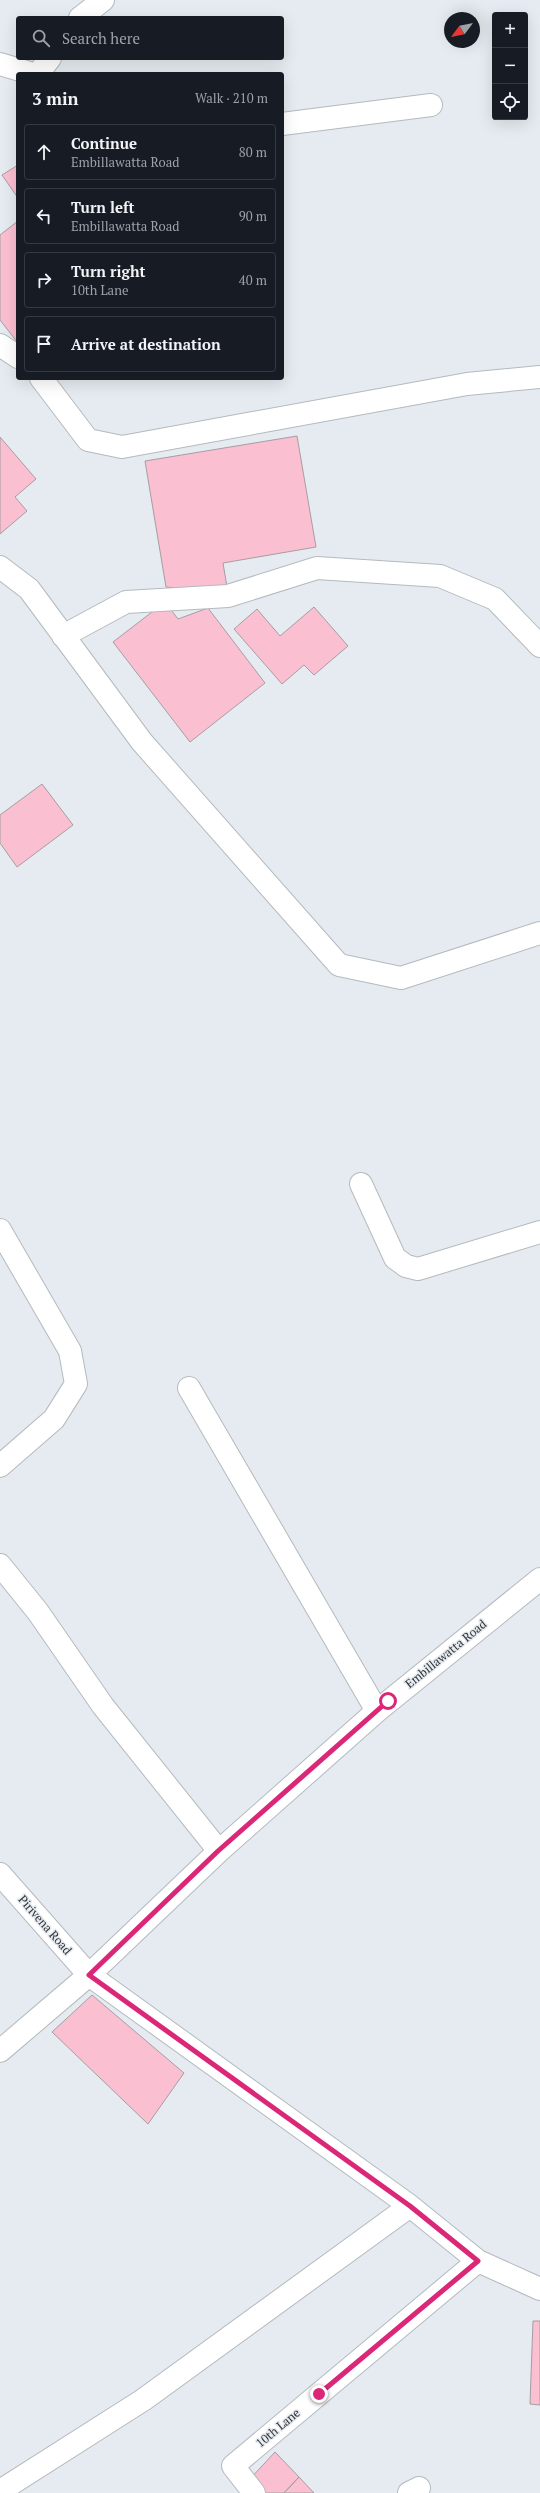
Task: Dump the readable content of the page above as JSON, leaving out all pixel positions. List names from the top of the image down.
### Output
{
  "streets": {
    "street": ["Embillawatta Road", "Pirivena Road", "10th Lane"]
  },
  "crossings": [
    ["Embillawatta Road", "Pirivena Road"]
  ],
  "north": "bottom left",
  "page": {
    "map_buttons": ["+", "−"],
    "search": "Search here",
    "heading": ["3 min", "Walk · 210 m"],
    "list": [
      ["Continue", "Embillawatta Road", "80 m"],
      ["Turn left", "Embillawatta Road", "90 m"],
      ["Turn right", "10th Lane", "40 m"],
      "Arrive at destination"
    ]
  }
}
